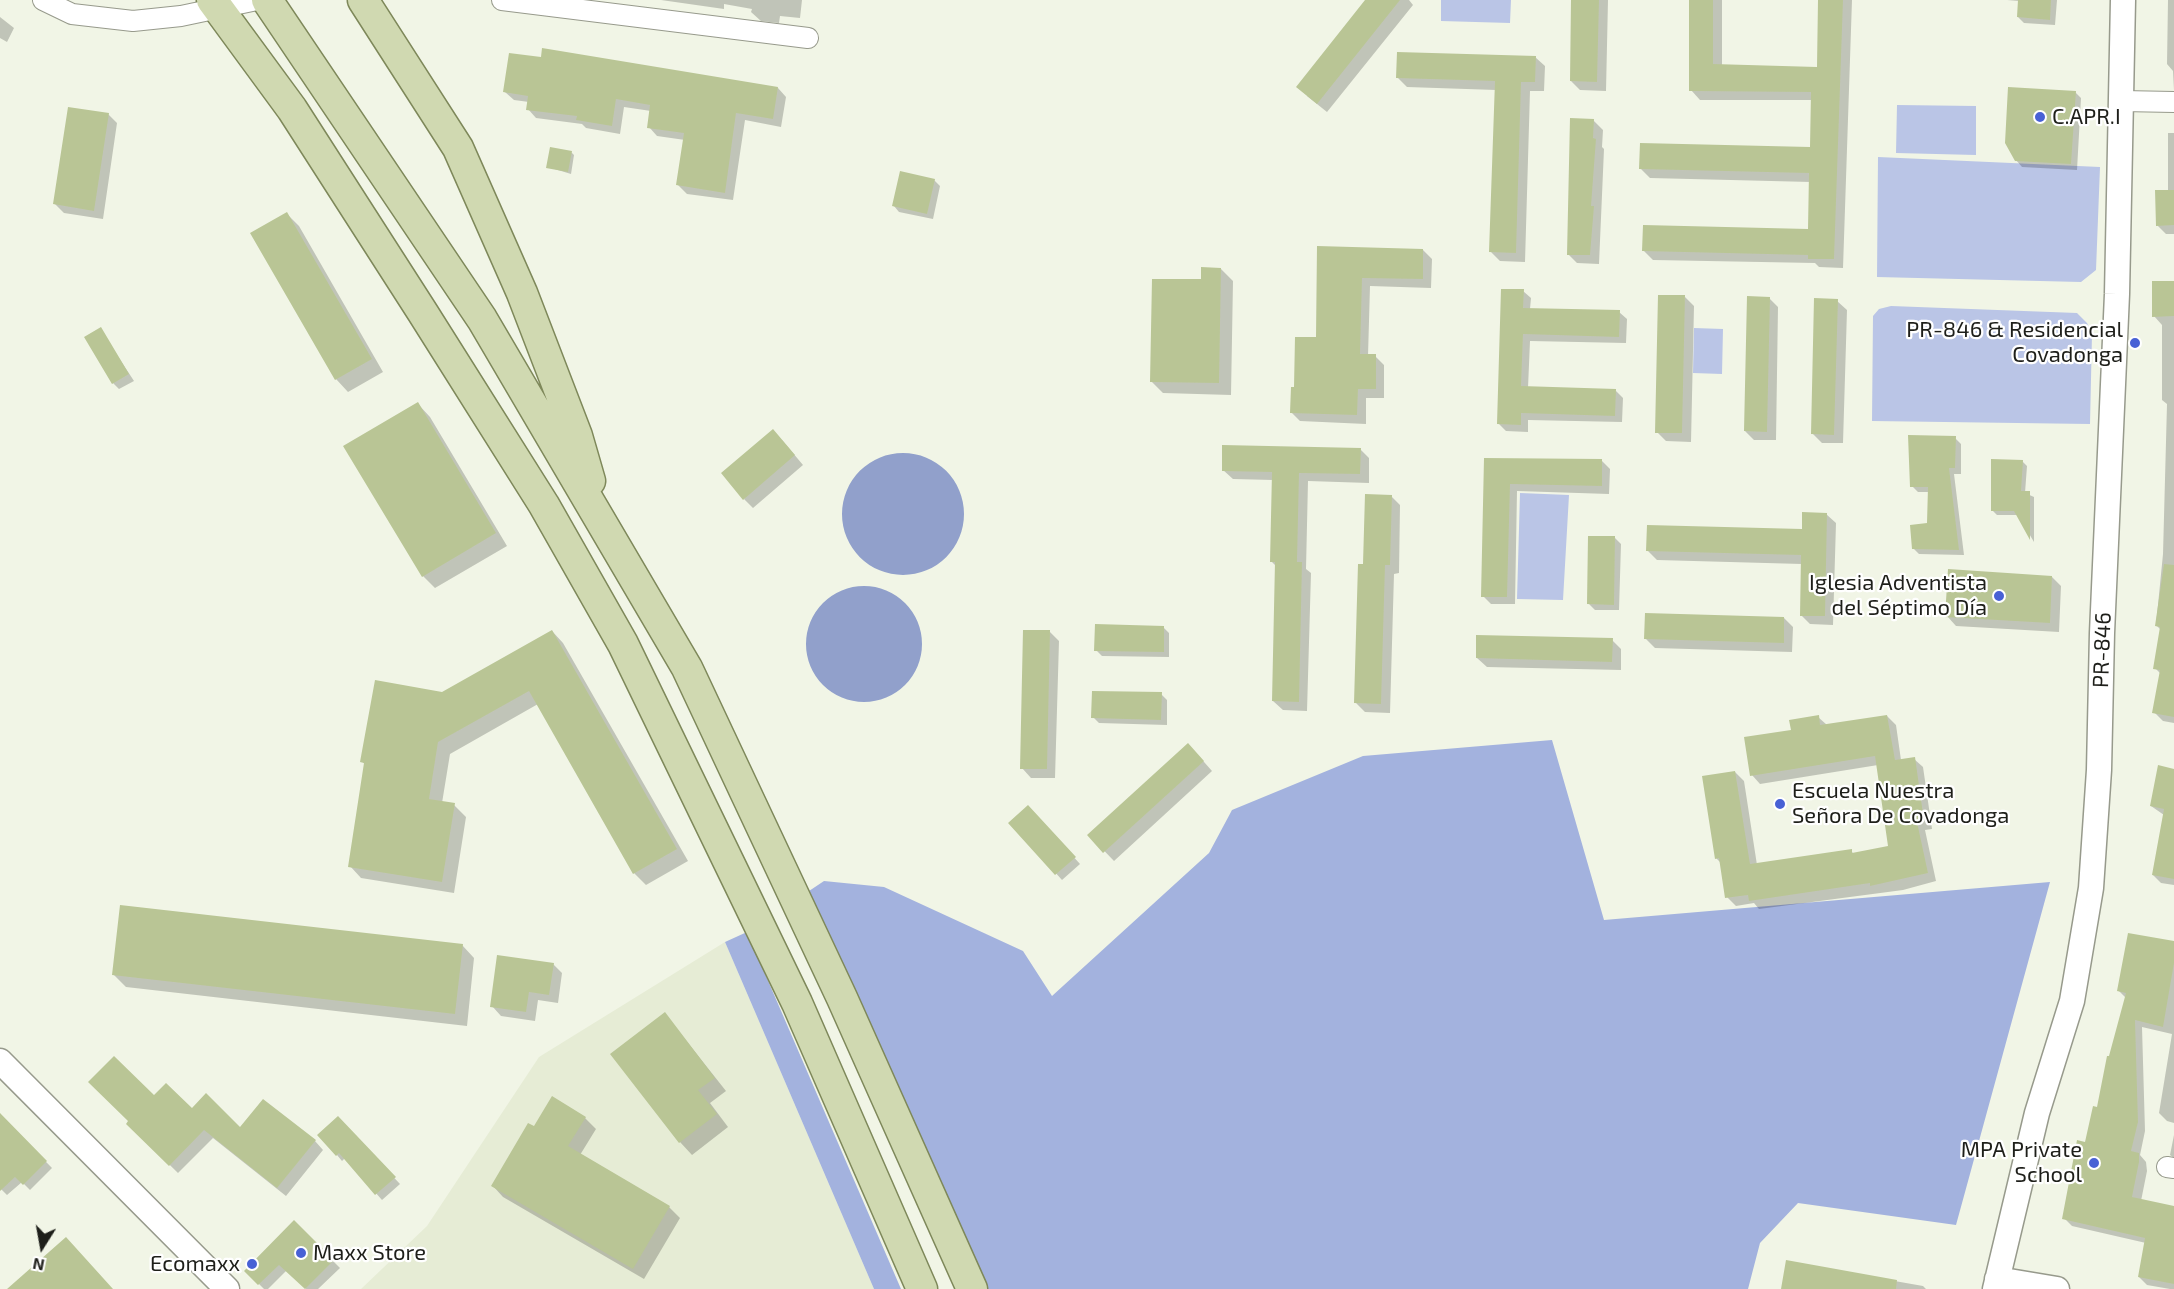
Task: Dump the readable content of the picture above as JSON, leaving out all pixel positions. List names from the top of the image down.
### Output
{
  "streets": {
    "street": ["PR-846"]
  },
  "places": [
    "C.APR.I",
    "PR-846 & Residencial Covadonga",
    "Iglesia Adventista del Séptimo Día",
    "Escuela Nuestra Señora De Covadonga",
    "MPA Private School",
    "Maxx Store",
    "Ecomaxx"
  ],
  "north": "bottom"
}
